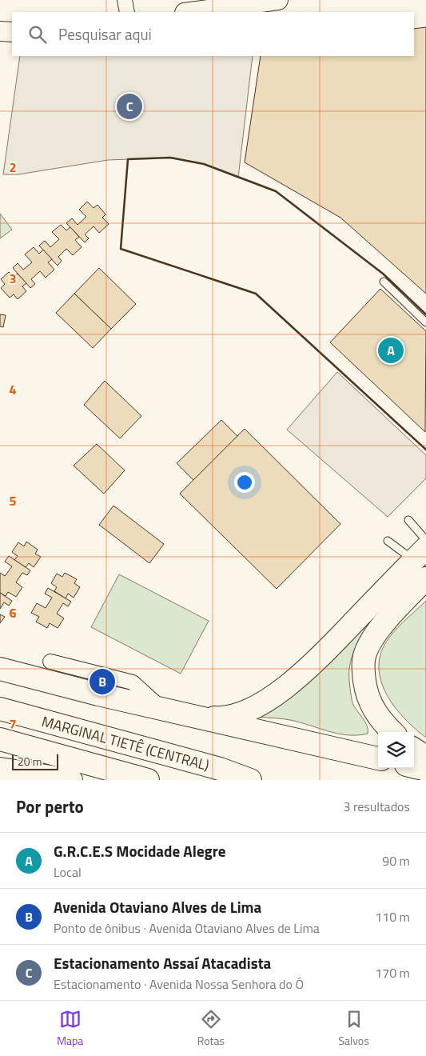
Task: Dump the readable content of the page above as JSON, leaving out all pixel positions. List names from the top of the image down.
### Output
{
  "streets": {
    "highway": ["MARGINAL TIETÊ (CENTRAL)"]
  },
  "scale_bar": "20 m",
  "page": {
    "search": "Pesquisar aqui",
    "pins": ["C", "A", "B"],
    "scale": "20 m",
    "heading": ["Por perto", "3 resultados"],
    "list": [
      {
        "mark": "A",
        "name": "G.R.C.E.S Mocidade Alegre",
        "note": "Local",
        "value": "90 m"
      },
      {
        "mark": "B",
        "name": "Avenida Otaviano Alves de Lima",
        "note": "Ponto de ônibus · Avenida Otaviano Alves de Lima",
        "value": "110 m"
      },
      {
        "mark": "C",
        "name": "Estacionamento Assaí Atacadista",
        "note": "Estacionamento · Avenida Nossa Senhora do Ó",
        "value": "170 m"
      }
    ],
    "nav": ["Mapa", "Rotas", "Salvos"]
  },
  "grid": {
    "rows": [
      "2",
      "3",
      "4",
      "5",
      "6",
      "7"
    ]
  }
}
